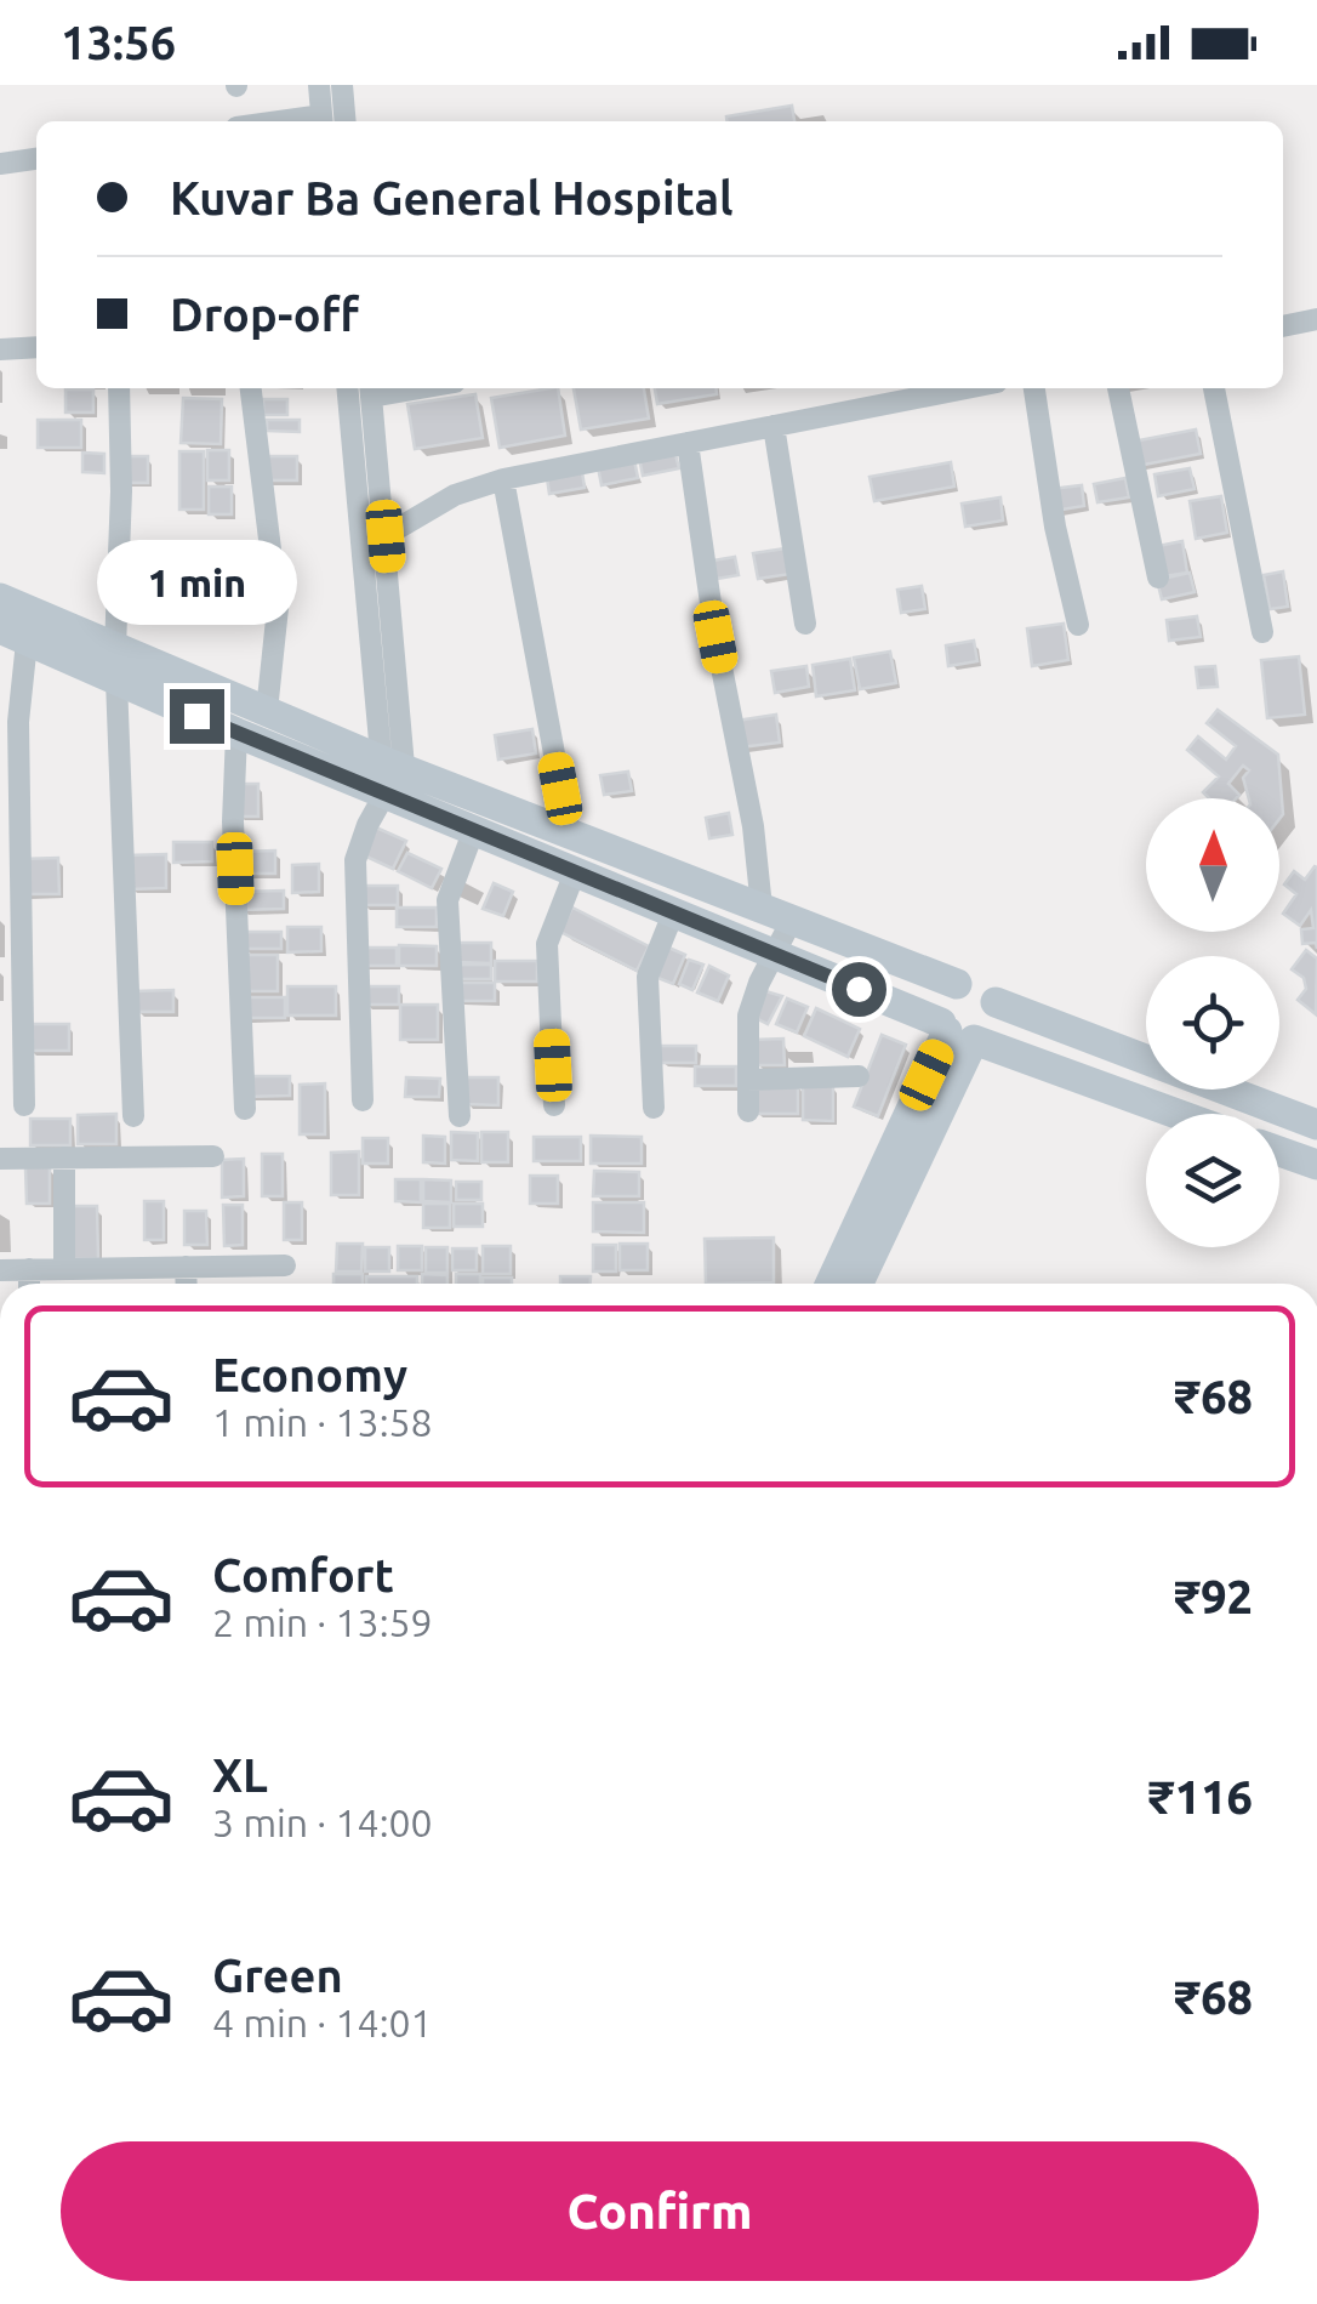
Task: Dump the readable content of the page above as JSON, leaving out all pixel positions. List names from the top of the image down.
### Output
{
  "north": "top",
  "page": {
    "status": "13:56",
    "banner": ["Kuvar Ba General Hospital", "Drop-off"],
    "bubble": "1 min",
    "list": [
      {
        "name": "Economy",
        "note": "1 min · 13:58",
        "value": "₹68"
      },
      {
        "name": "Comfort",
        "note": "2 min · 13:59",
        "value": "₹92"
      },
      {
        "name": "XL",
        "note": "3 min · 14:00",
        "value": "₹116"
      },
      {
        "name": "Green",
        "note": "4 min · 14:01",
        "value": "₹68"
      }
    ],
    "buttons": "Confirm"
  }
}
